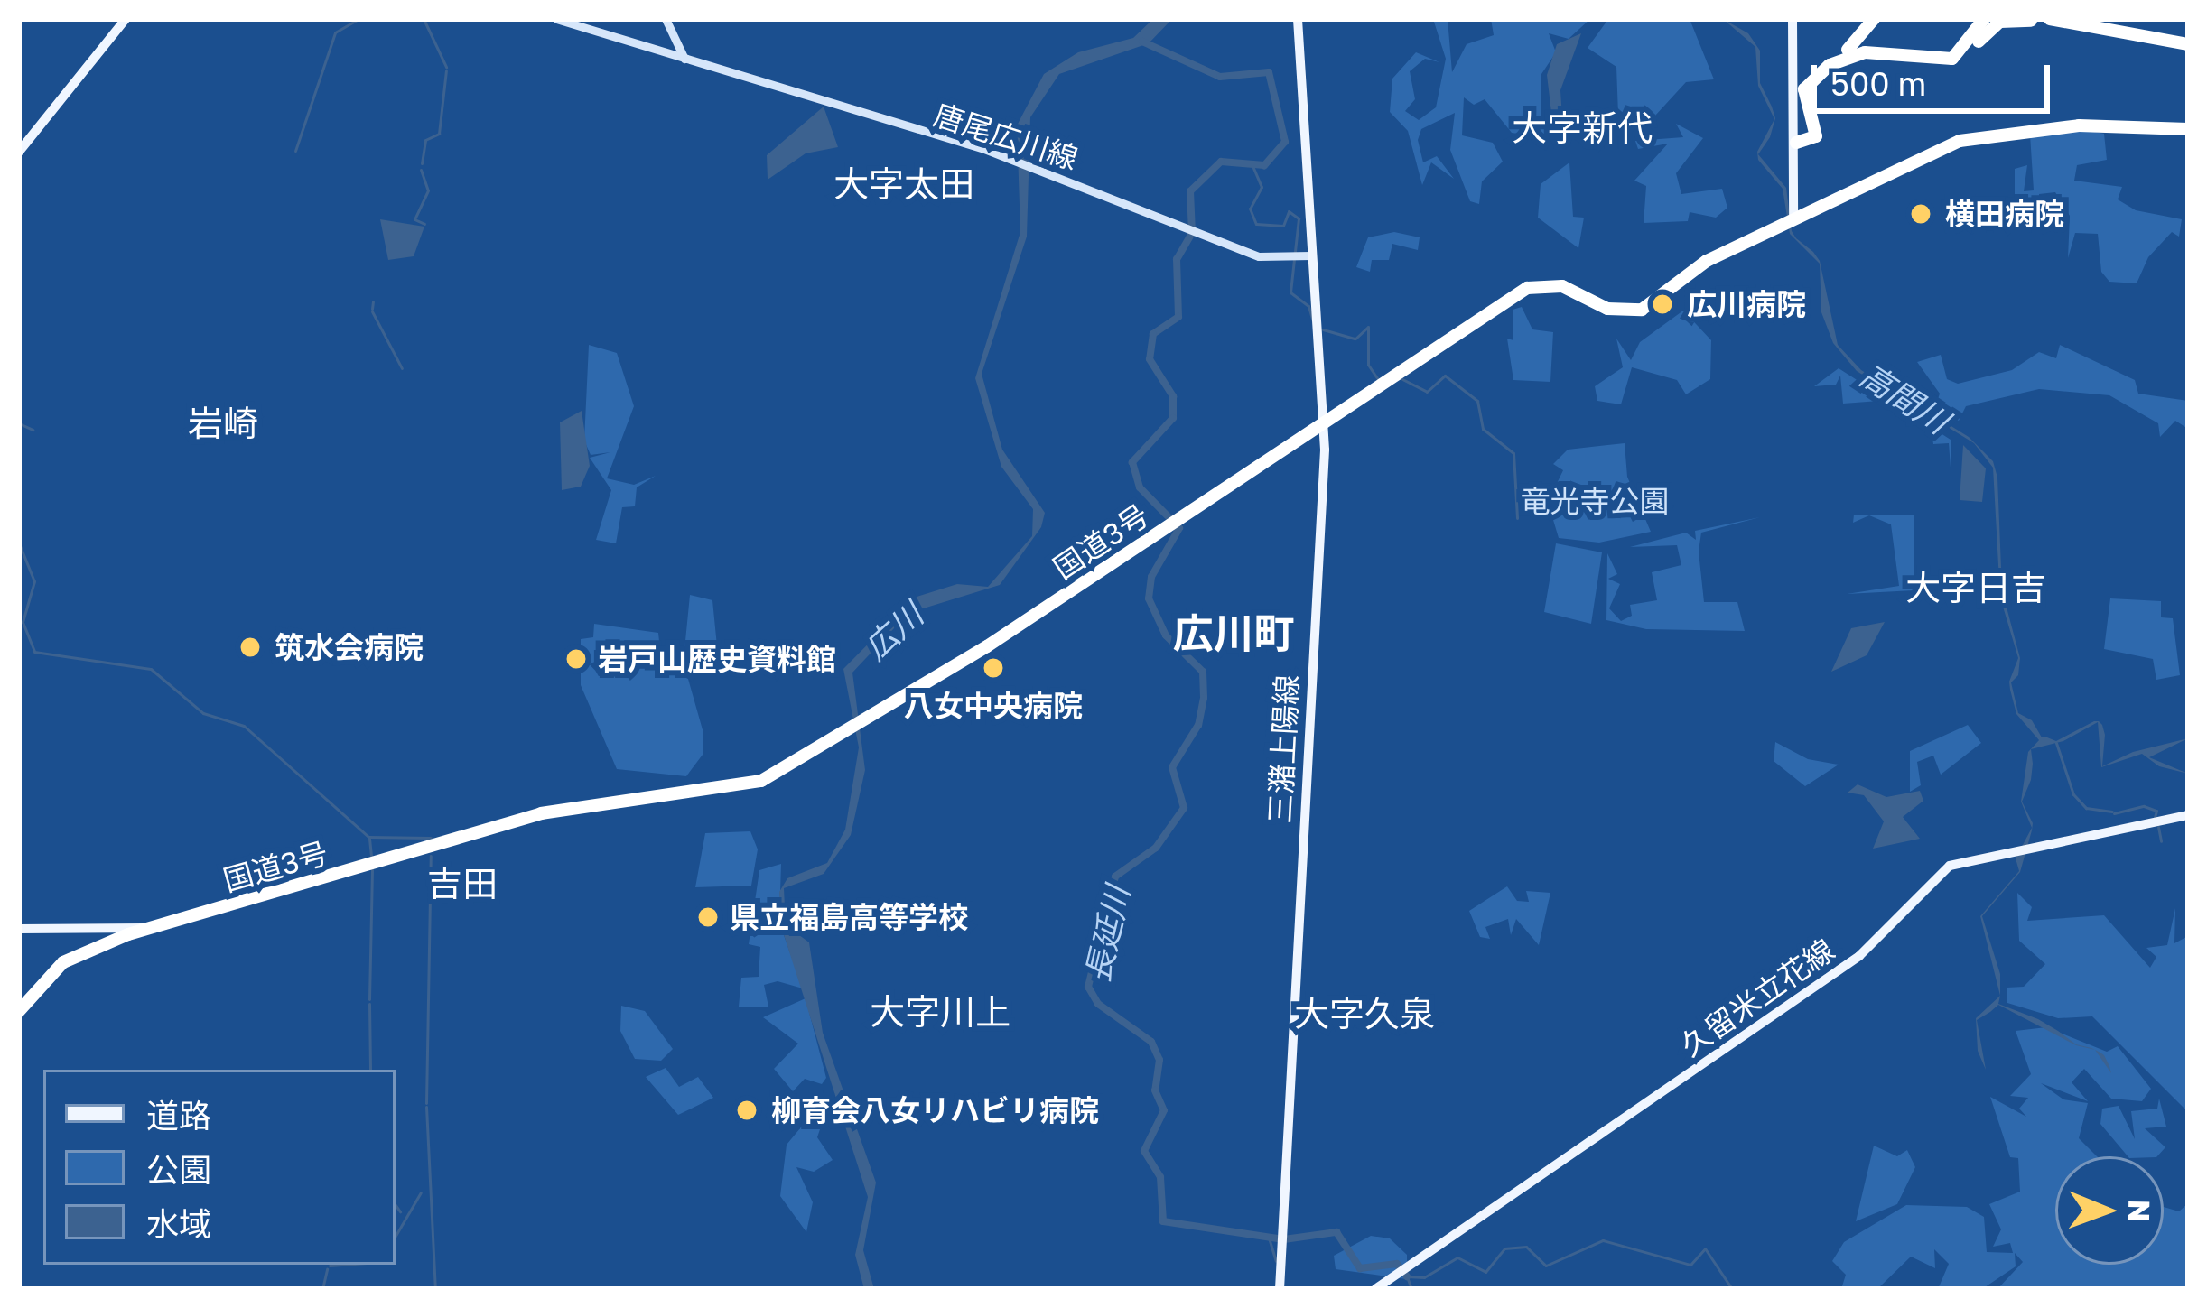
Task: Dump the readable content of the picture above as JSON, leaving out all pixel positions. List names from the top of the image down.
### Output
{
  "streets": {
    "highway": ["国道3号"],
    "main road": ["唐尾広川線", "三潴上陽線", "久留米立花線"]
  },
  "crossings": [
    ["唐尾広川線", "三潴上陽線"],
    ["国道3号", "三潴上陽線"]
  ],
  "districts": [
    "大字新代",
    "大字太田",
    "岩崎",
    "大字日吉",
    "広川町",
    "吉田",
    "大字川上",
    "大字久泉"
  ],
  "water": ["高間川", "広川", "長延川"],
  "parks": ["竜光寺公園"],
  "places": [
    "横田病院",
    "広川病院",
    "筑水会病院",
    "岩戸山歴史資料館",
    "八女中央病院",
    "県立福島高等学校",
    "柳育会八女リハビリ病院"
  ],
  "legend": ["道路", "公園", "水域"],
  "scale_bar": "500 m",
  "north": "right"
}
